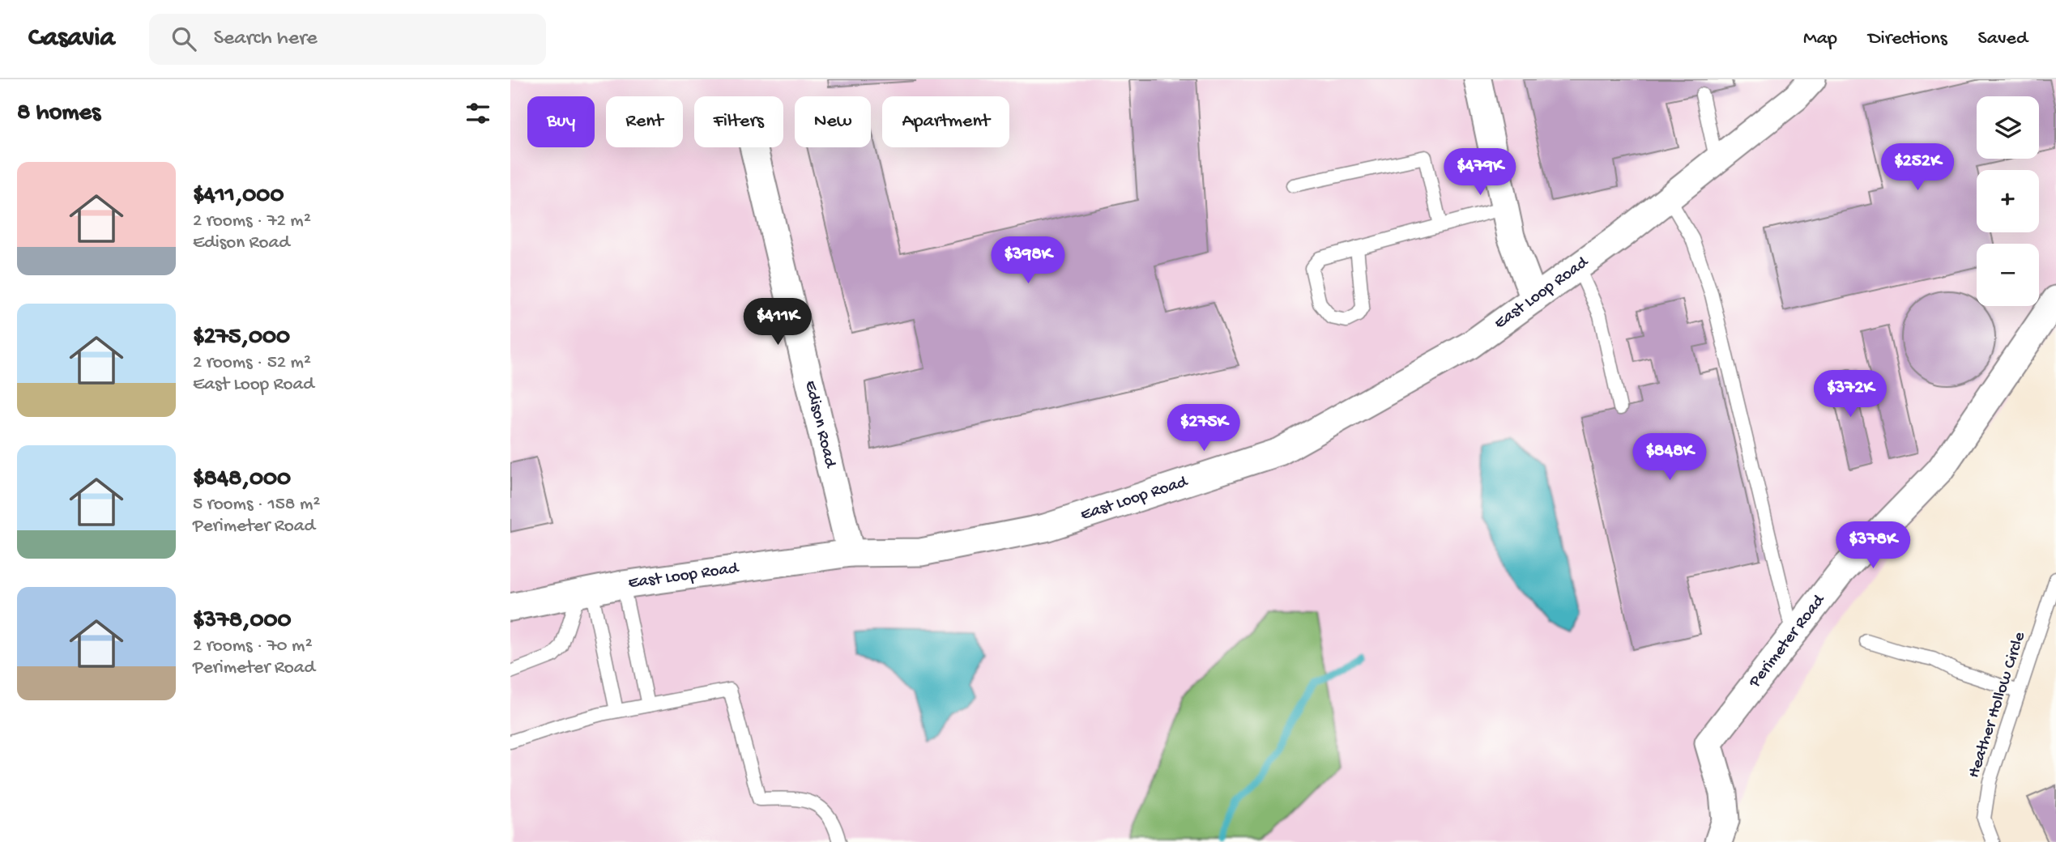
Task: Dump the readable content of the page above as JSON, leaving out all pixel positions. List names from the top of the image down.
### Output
{
  "streets": {
    "street": ["East Loop Road", "Edison Road", "Perimeter Road"],
    "lane": ["Heather Hollow Circle"]
  },
  "crossings": [
    ["East Loop Road", "Edison Road"]
  ],
  "page": {
    "header": "Casavia",
    "search": "Search here",
    "nav": ["Map", "Directions", "Saved"],
    "heading": "8 homes",
    "map_buttons": ["+", "−"],
    "chip": [
      "Buy",
      "Rent",
      "Filters",
      "New",
      "Apartment"
    ],
    "price": [
      "$252K",
      "$479K",
      "$398K",
      "$411K",
      "$372K",
      "$275K",
      "$848K",
      "$378K"
    ],
    "list": [
      {
        "name": "$411,000",
        "note": "2 rooms · 72 m² · Edison Road"
      },
      {
        "name": "$275,000",
        "note": "2 rooms · 52 m² · East Loop Road"
      },
      {
        "name": "$848,000",
        "note": "5 rooms · 158 m² · Perimeter Road"
      },
      {
        "name": "$378,000",
        "note": "2 rooms · 70 m² · Perimeter Road"
      }
    ]
  }
}
